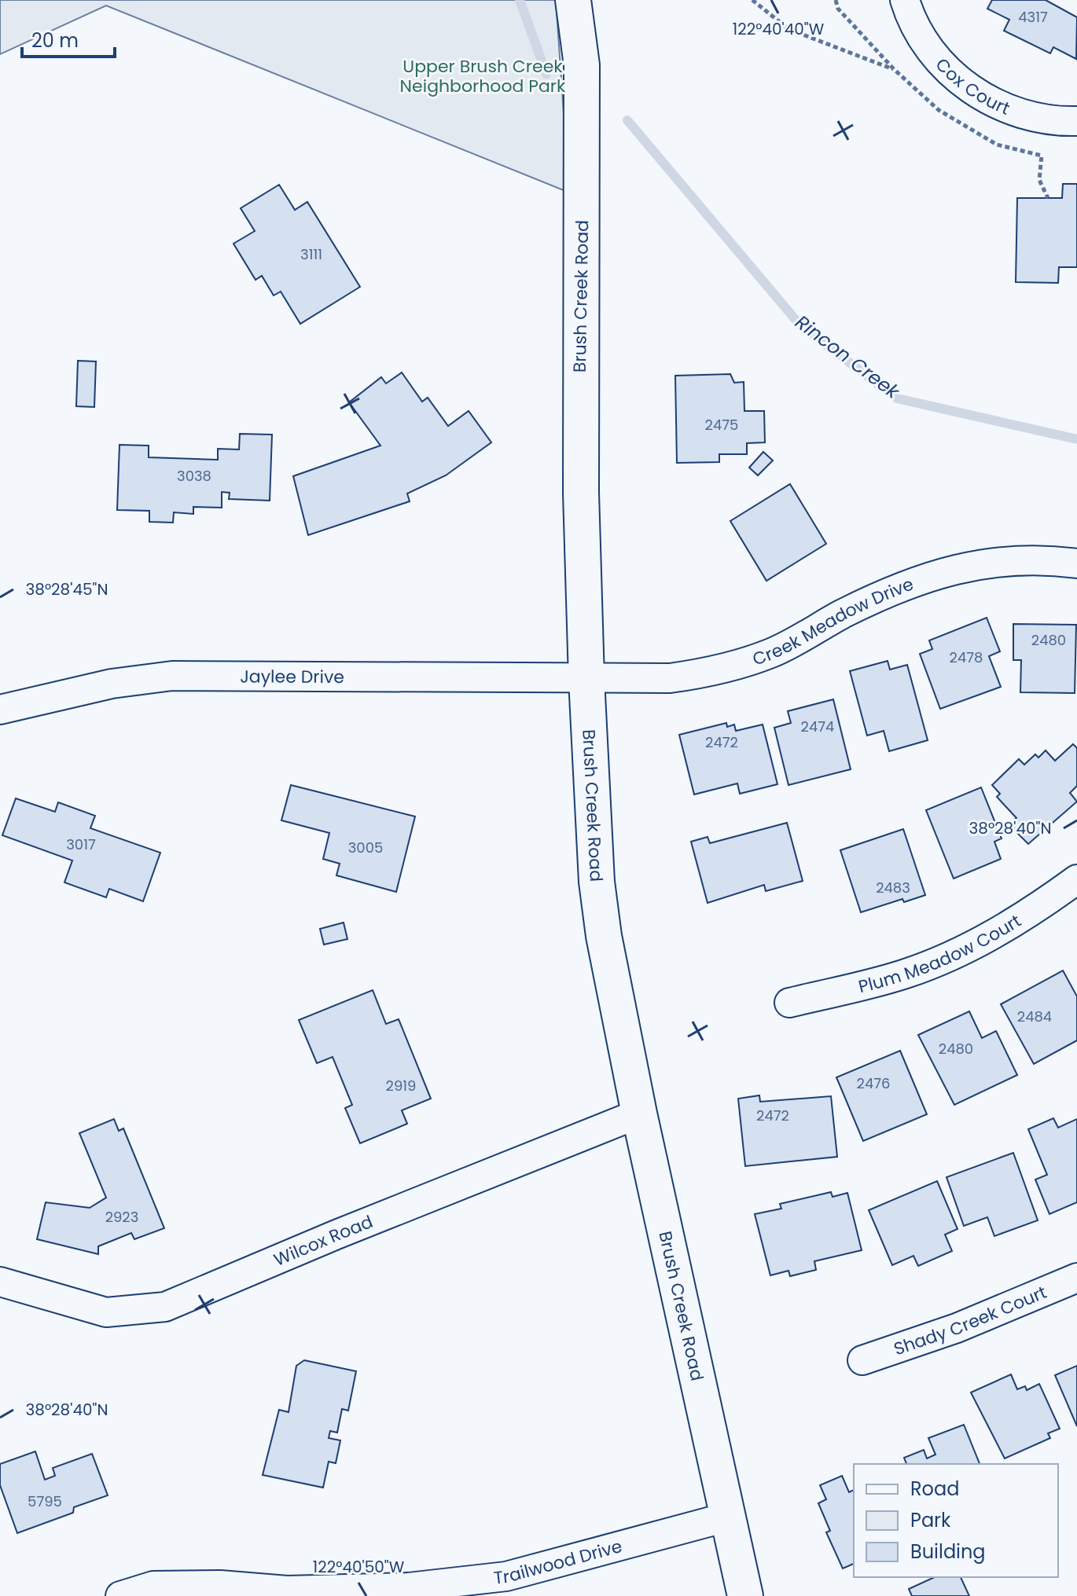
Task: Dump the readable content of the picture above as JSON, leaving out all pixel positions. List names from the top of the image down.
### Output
{
  "streets": {
    "street": [
      "Cox Court",
      "Brush Creek Road",
      "Creek Meadow Drive",
      "Jaylee Drive",
      "Plum Meadow Court",
      "Wilcox Road",
      "Shady Creek Court",
      "Trailwood Drive"
    ]
  },
  "crossings": [
    ["Brush Creek Road", "Creek Meadow Drive"],
    ["Brush Creek Road", "Jaylee Drive"],
    ["Brush Creek Road", "Wilcox Road"],
    ["Brush Creek Road", "Trailwood Drive"],
    ["Creek Meadow Drive", "Jaylee Drive"]
  ],
  "water": ["Rincon Creek"],
  "parks": ["Upper Brush Creek Neighborhood Park"],
  "house_numbers": [
    "4317",
    "3111",
    "2475",
    "3038",
    "2480",
    "2478",
    "2474",
    "2472",
    "3017",
    "3005",
    "2483",
    "2484",
    "2480",
    "2476",
    "2919",
    "2472",
    "2923",
    "5795"
  ],
  "legend": ["Road", "Park", "Building"],
  "scale_bar": "20 m",
  "coordinates": [
    "122°40'40\"W",
    "38°28'45\"N",
    "38°28'40\"N",
    "122°40'50\"W"
  ]
}
